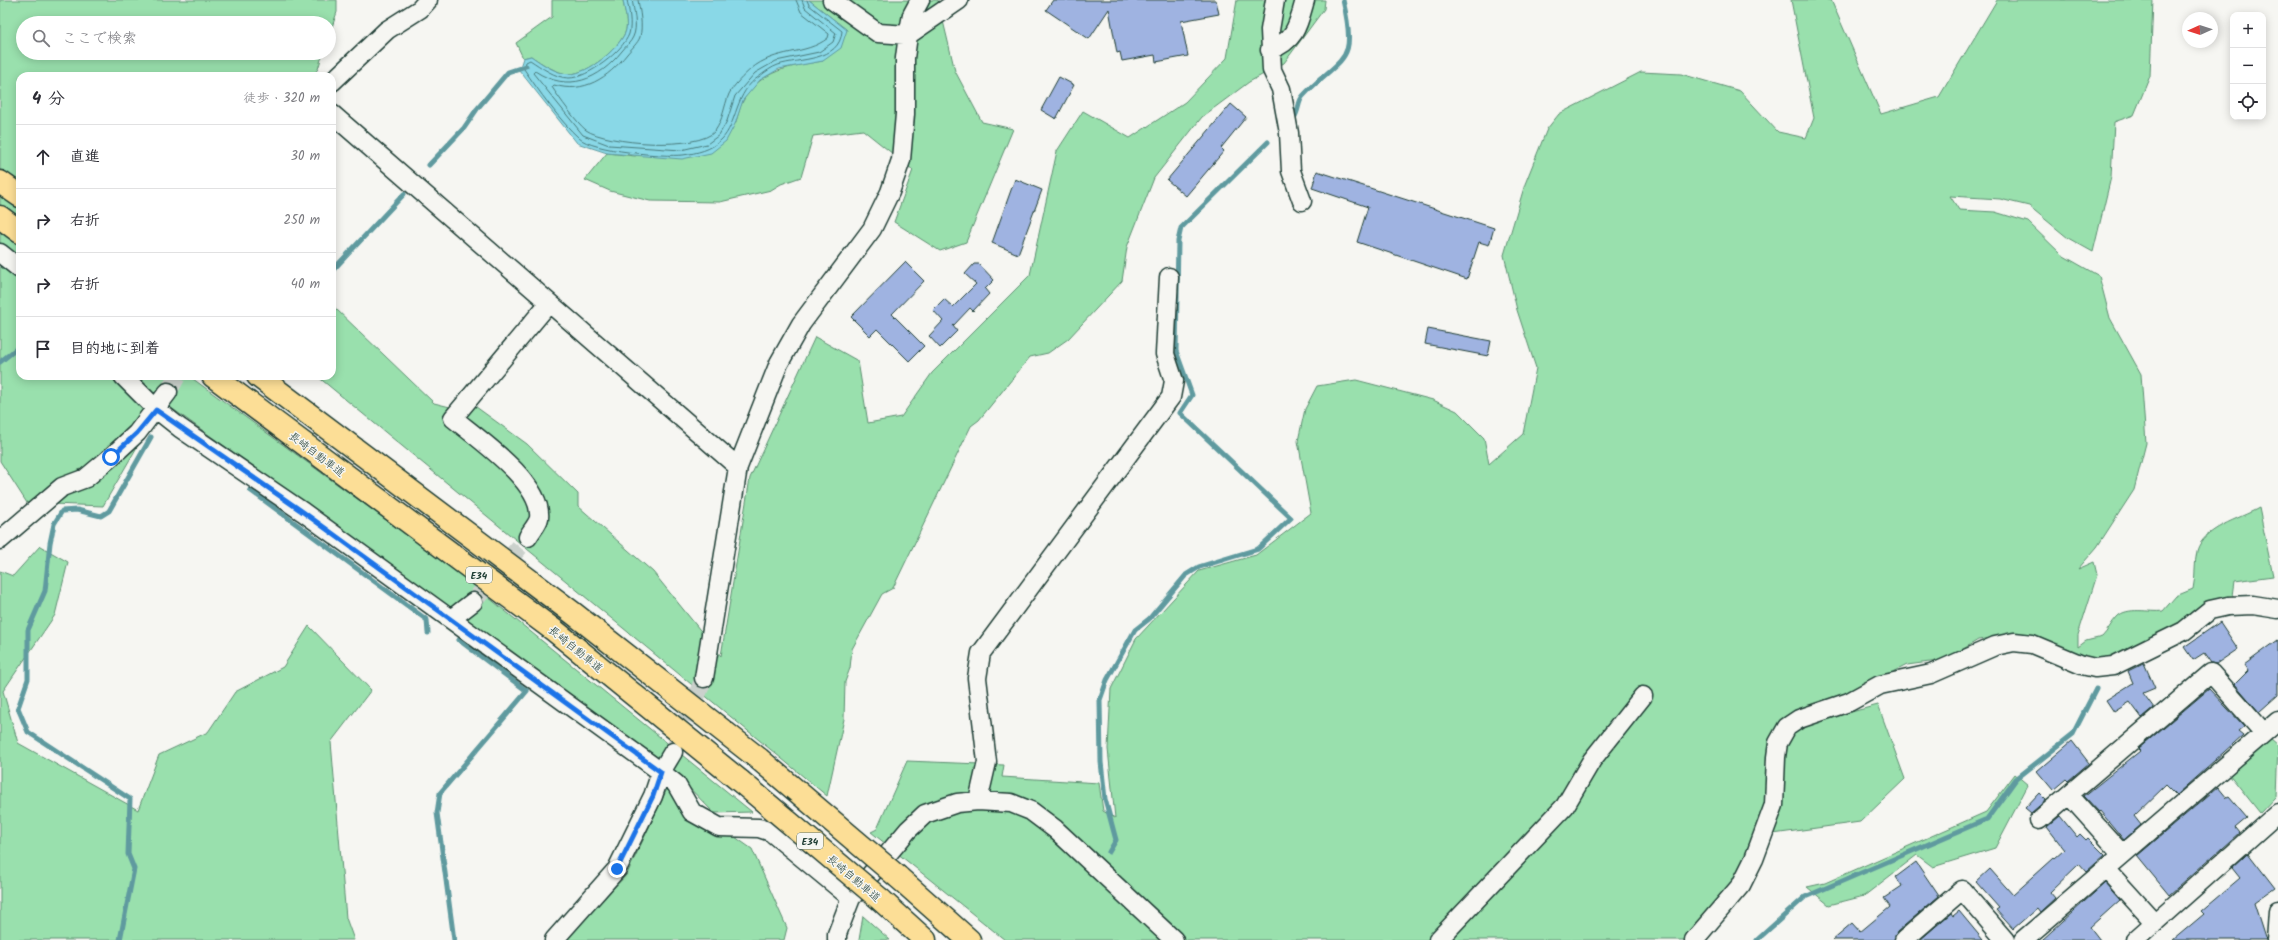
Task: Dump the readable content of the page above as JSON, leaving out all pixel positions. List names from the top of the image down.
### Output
{
  "streets": {
    "highway": ["長崎自動車道", "E34"]
  },
  "north": "left",
  "page": {
    "map_buttons": ["+", "−"],
    "search": "ここで検索",
    "heading": ["4 分", "徒歩 · 320 m"],
    "list": [
      ["直進", "30 m"],
      ["右折", "250 m"],
      ["右折", "40 m"],
      "目的地に到着"
    ]
  }
}
